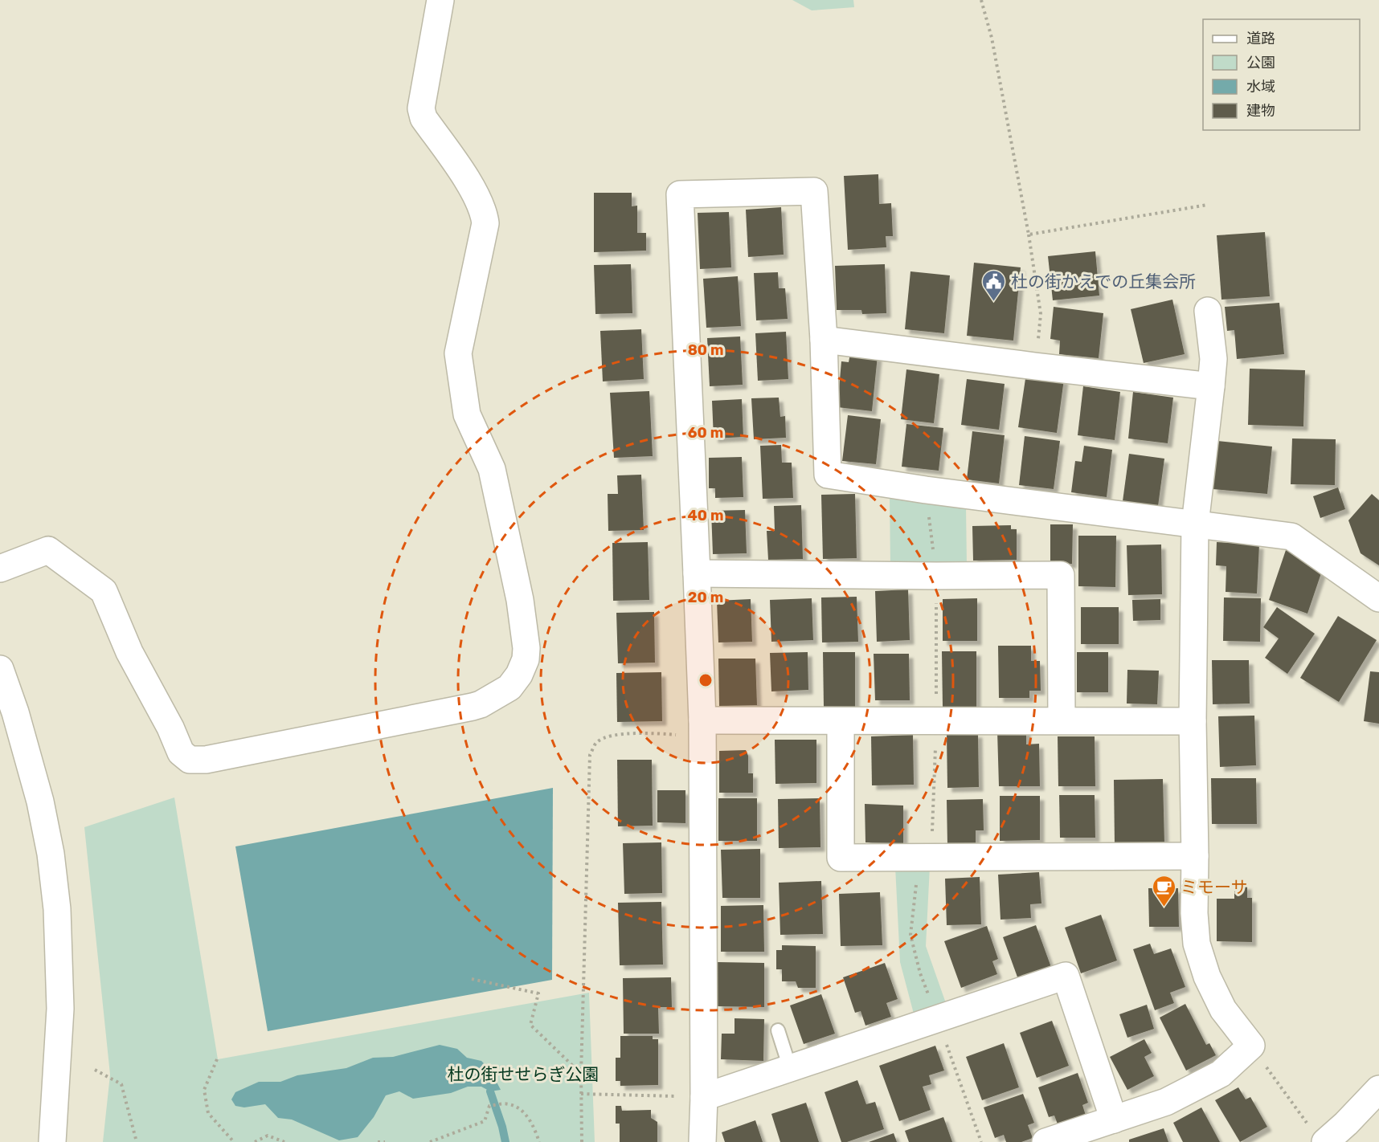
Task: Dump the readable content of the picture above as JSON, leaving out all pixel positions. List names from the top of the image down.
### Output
{
  "parks": ["杜の街せせらぎ公園"],
  "places": {
    "public building": ["杜の街かえでの丘集会所"],
    "cafe": ["ミモーサ"]
  },
  "legend": [
    "道路",
    "公園",
    "水域",
    "建物"
  ],
  "rings": [
    "80 m",
    "60 m",
    "40 m",
    "20 m"
  ]
}
